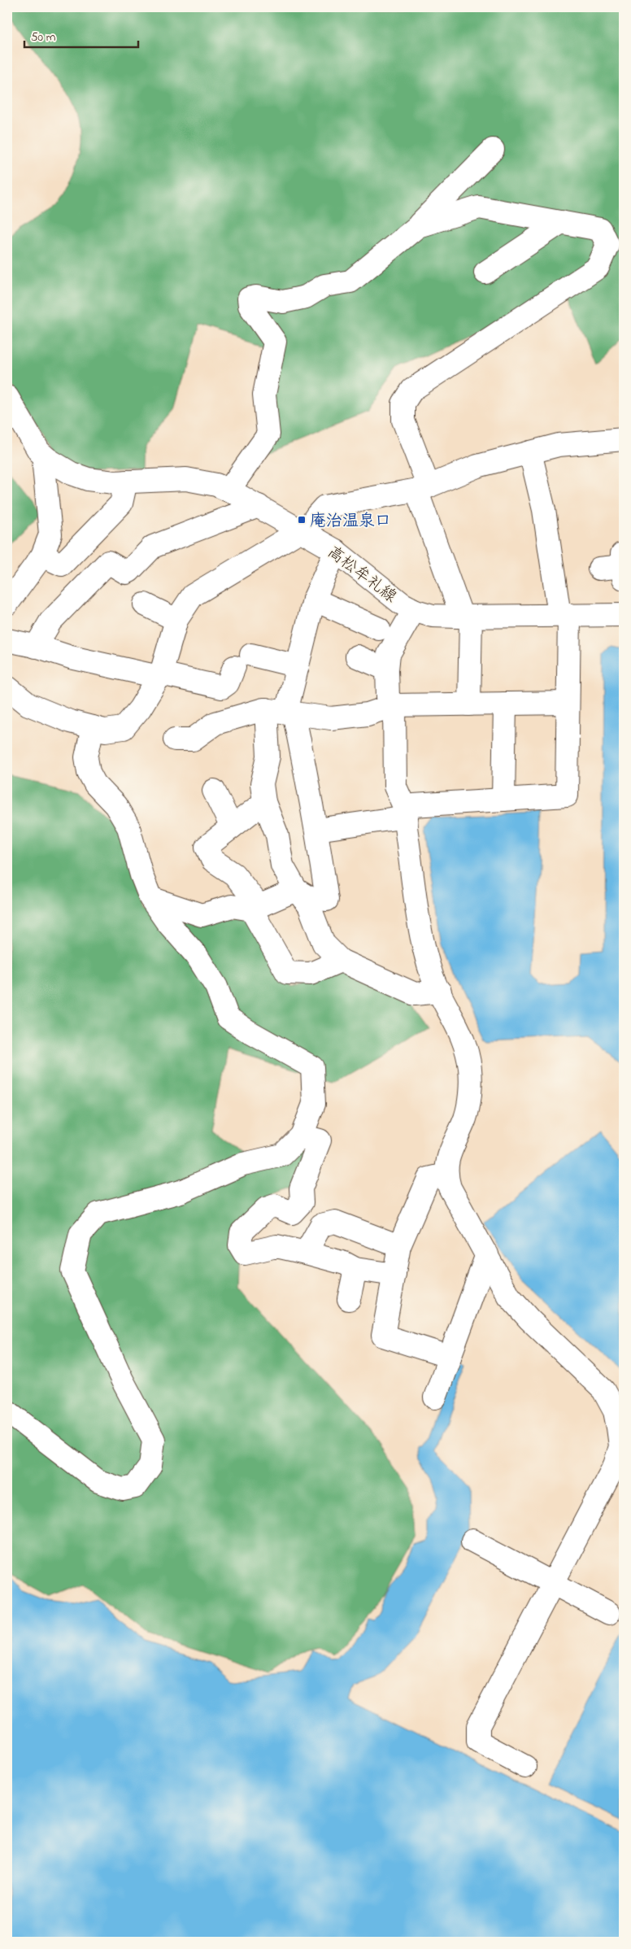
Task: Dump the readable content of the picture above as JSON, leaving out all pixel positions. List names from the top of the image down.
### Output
{
  "streets": {
    "street": ["高松牟礼線"]
  },
  "places": {
    "transit": ["庵治温泉口"]
  },
  "scale_bar": "50 m"
}
